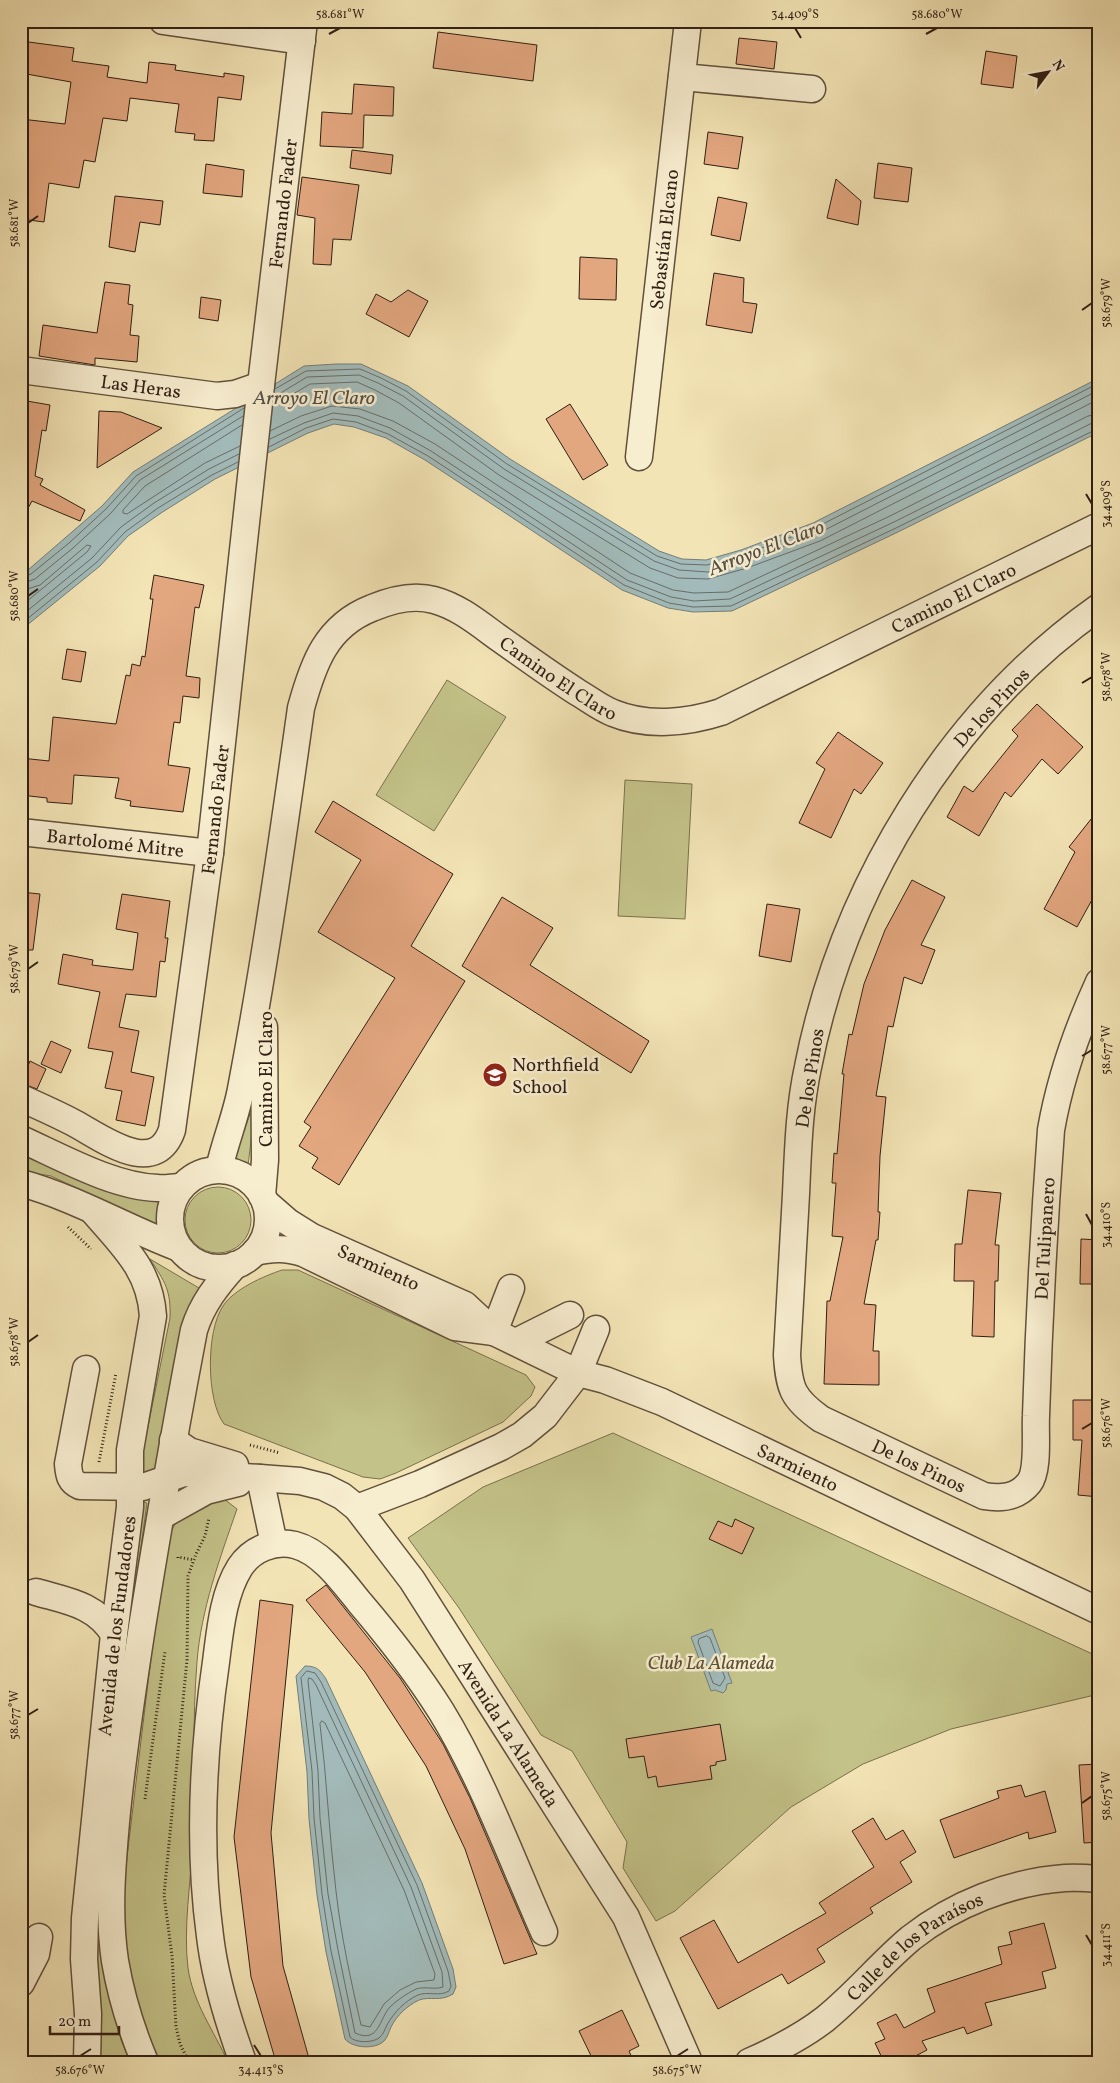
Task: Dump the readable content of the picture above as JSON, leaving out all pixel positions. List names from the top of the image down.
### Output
{
  "streets": {
    "street": [
      "Fernando Fader",
      "Sebastián Elcano",
      "Las Heras",
      "Camino El Claro",
      "De los Pinos",
      "Bartolomé Mitre",
      "Del Tulipanero",
      "Sarmiento",
      "Avenida de los Fundadores",
      "Avenida La Alameda",
      "Calle de los Paraísos"
    ]
  },
  "crossings": [
    ["Fernando Fader", "Las Heras"],
    ["Fernando Fader", "Bartolomé Mitre"],
    ["Camino El Claro", "Sarmiento"],
    ["Camino El Claro", "Avenida de los Fundadores"],
    ["De los Pinos", "Del Tulipanero"],
    ["Sarmiento", "Avenida de los Fundadores"],
    ["Avenida de los Fundadores", "Avenida La Alameda"]
  ],
  "water": ["Arroyo El Claro"],
  "parks": ["Club La Alameda"],
  "places": {
    "school or university": ["Northfield School"]
  },
  "scale_bar": "20 m",
  "north": "top right",
  "coordinates": [
    "58.681°W",
    "34.409°S",
    "58.680°W",
    "58.679°W",
    "58.678°W",
    "58.677°W",
    "34.410°S",
    "58.676°W",
    "58.675°W",
    "34.411°S",
    "34.413°S"
  ]
}
